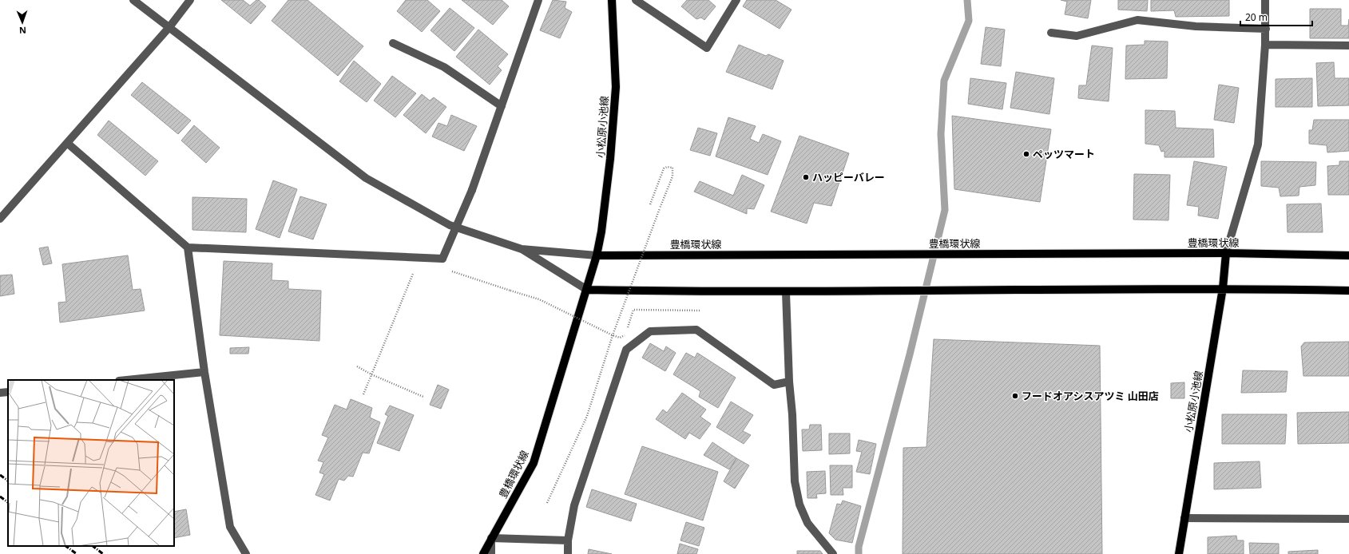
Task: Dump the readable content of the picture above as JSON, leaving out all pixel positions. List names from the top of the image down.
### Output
{
  "streets": {
    "main road": ["小松原小池線", "豊橋環状線"]
  },
  "crossings": [
    ["小松原小池線", "豊橋環状線"]
  ],
  "places": ["ペッツマート", "ハッピーバレー", "フードオアシスアツミ 山田店"],
  "scale_bar": "20 m",
  "north": "bottom"
}
